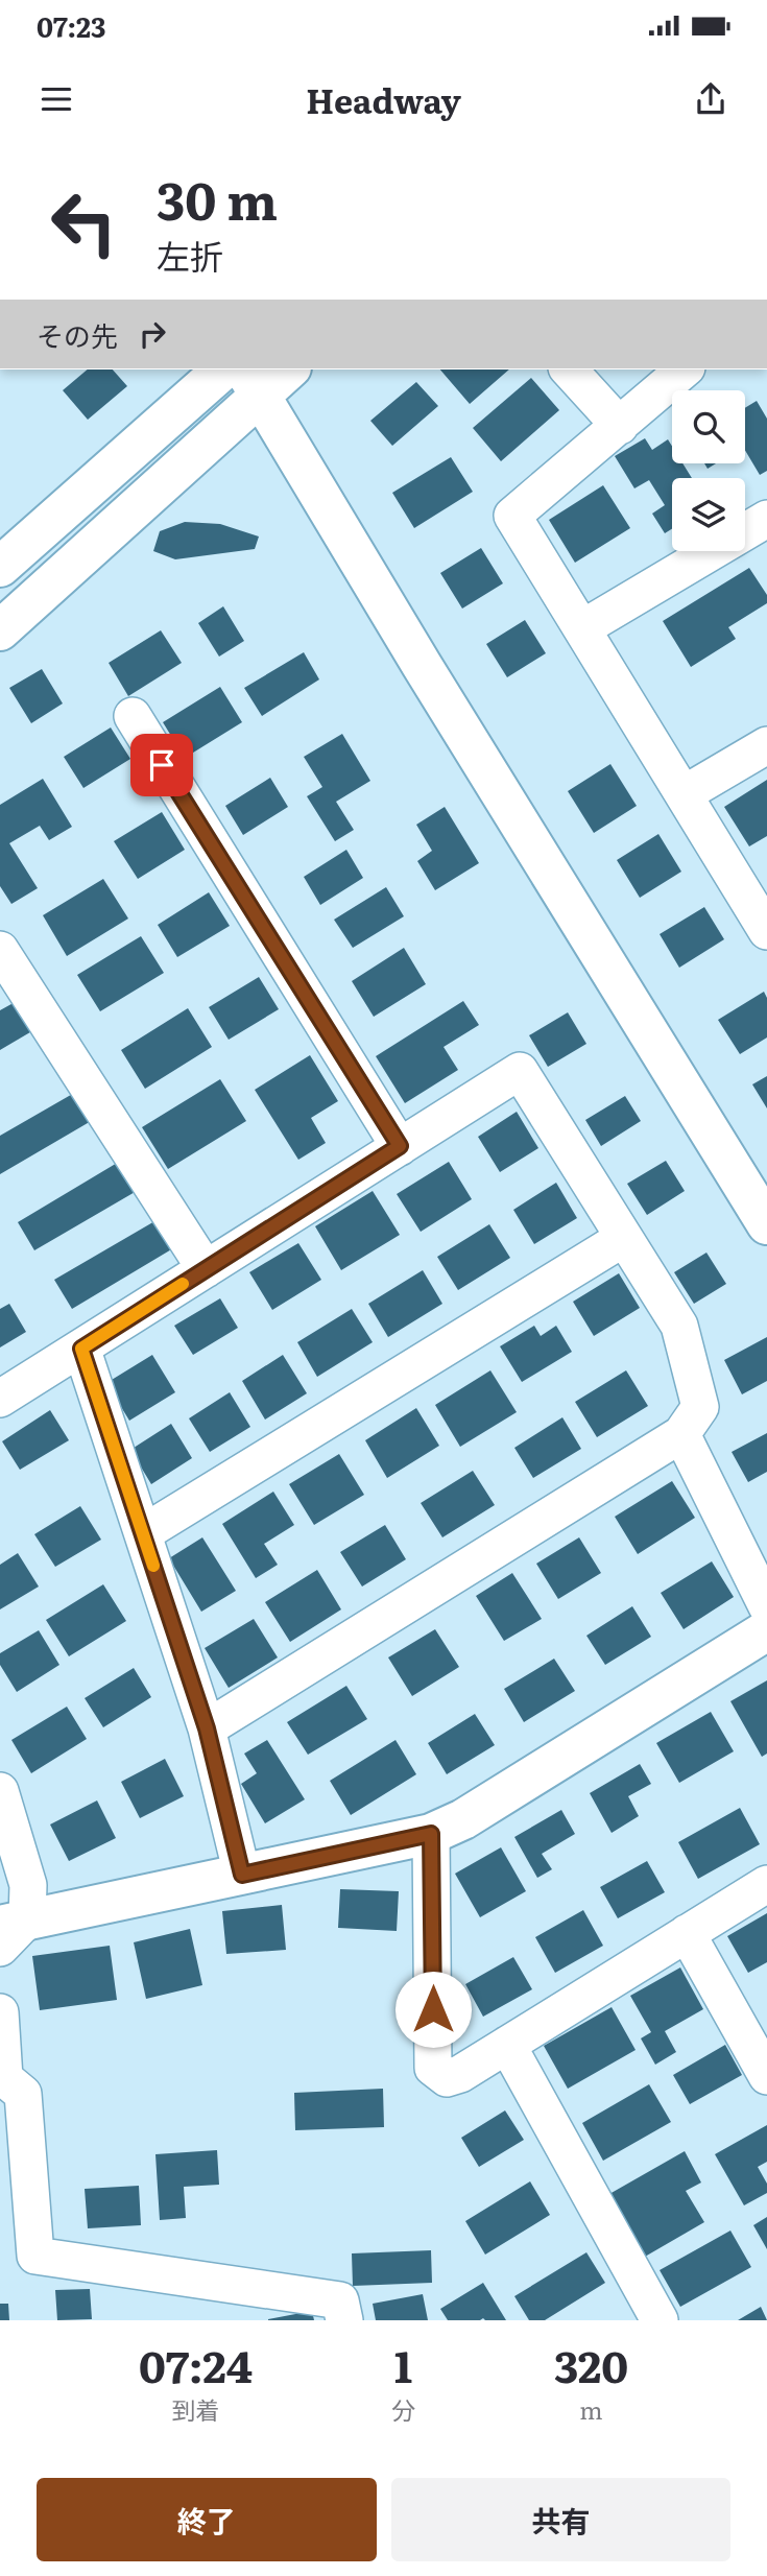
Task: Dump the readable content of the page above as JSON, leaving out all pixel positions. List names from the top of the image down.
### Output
{
  "page": {
    "status": "07:23",
    "header": "Headway",
    "turn": ["30 m", "左折"],
    "then": "その先",
    "eta": [
      "07:24",
      "到着",
      "1",
      "分",
      "320",
      "m"
    ],
    "buttons": ["終了", "共有"]
  }
}
